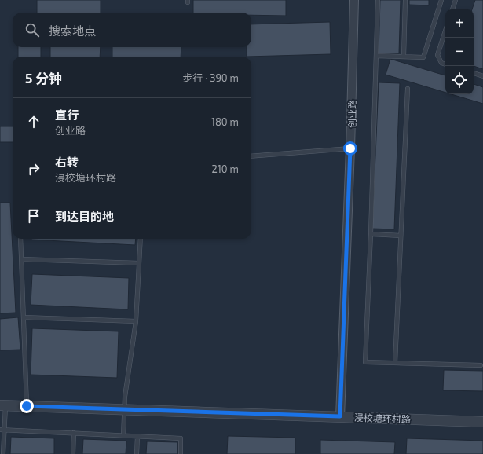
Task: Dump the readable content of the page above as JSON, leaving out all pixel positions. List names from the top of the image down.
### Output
{
  "streets": {
    "street": ["创业路", "浸校塘环村路"]
  },
  "crossings": [
    ["创业路", "浸校塘环村路"]
  ],
  "page": {
    "map_buttons": ["+", "−"],
    "search": "搜索地点",
    "heading": ["5 分钟", "步行 · 390 m"],
    "list": [
      ["直行", "创业路", "180 m"],
      ["右转", "浸校塘环村路", "210 m"],
      "到达目的地"
    ]
  }
}
